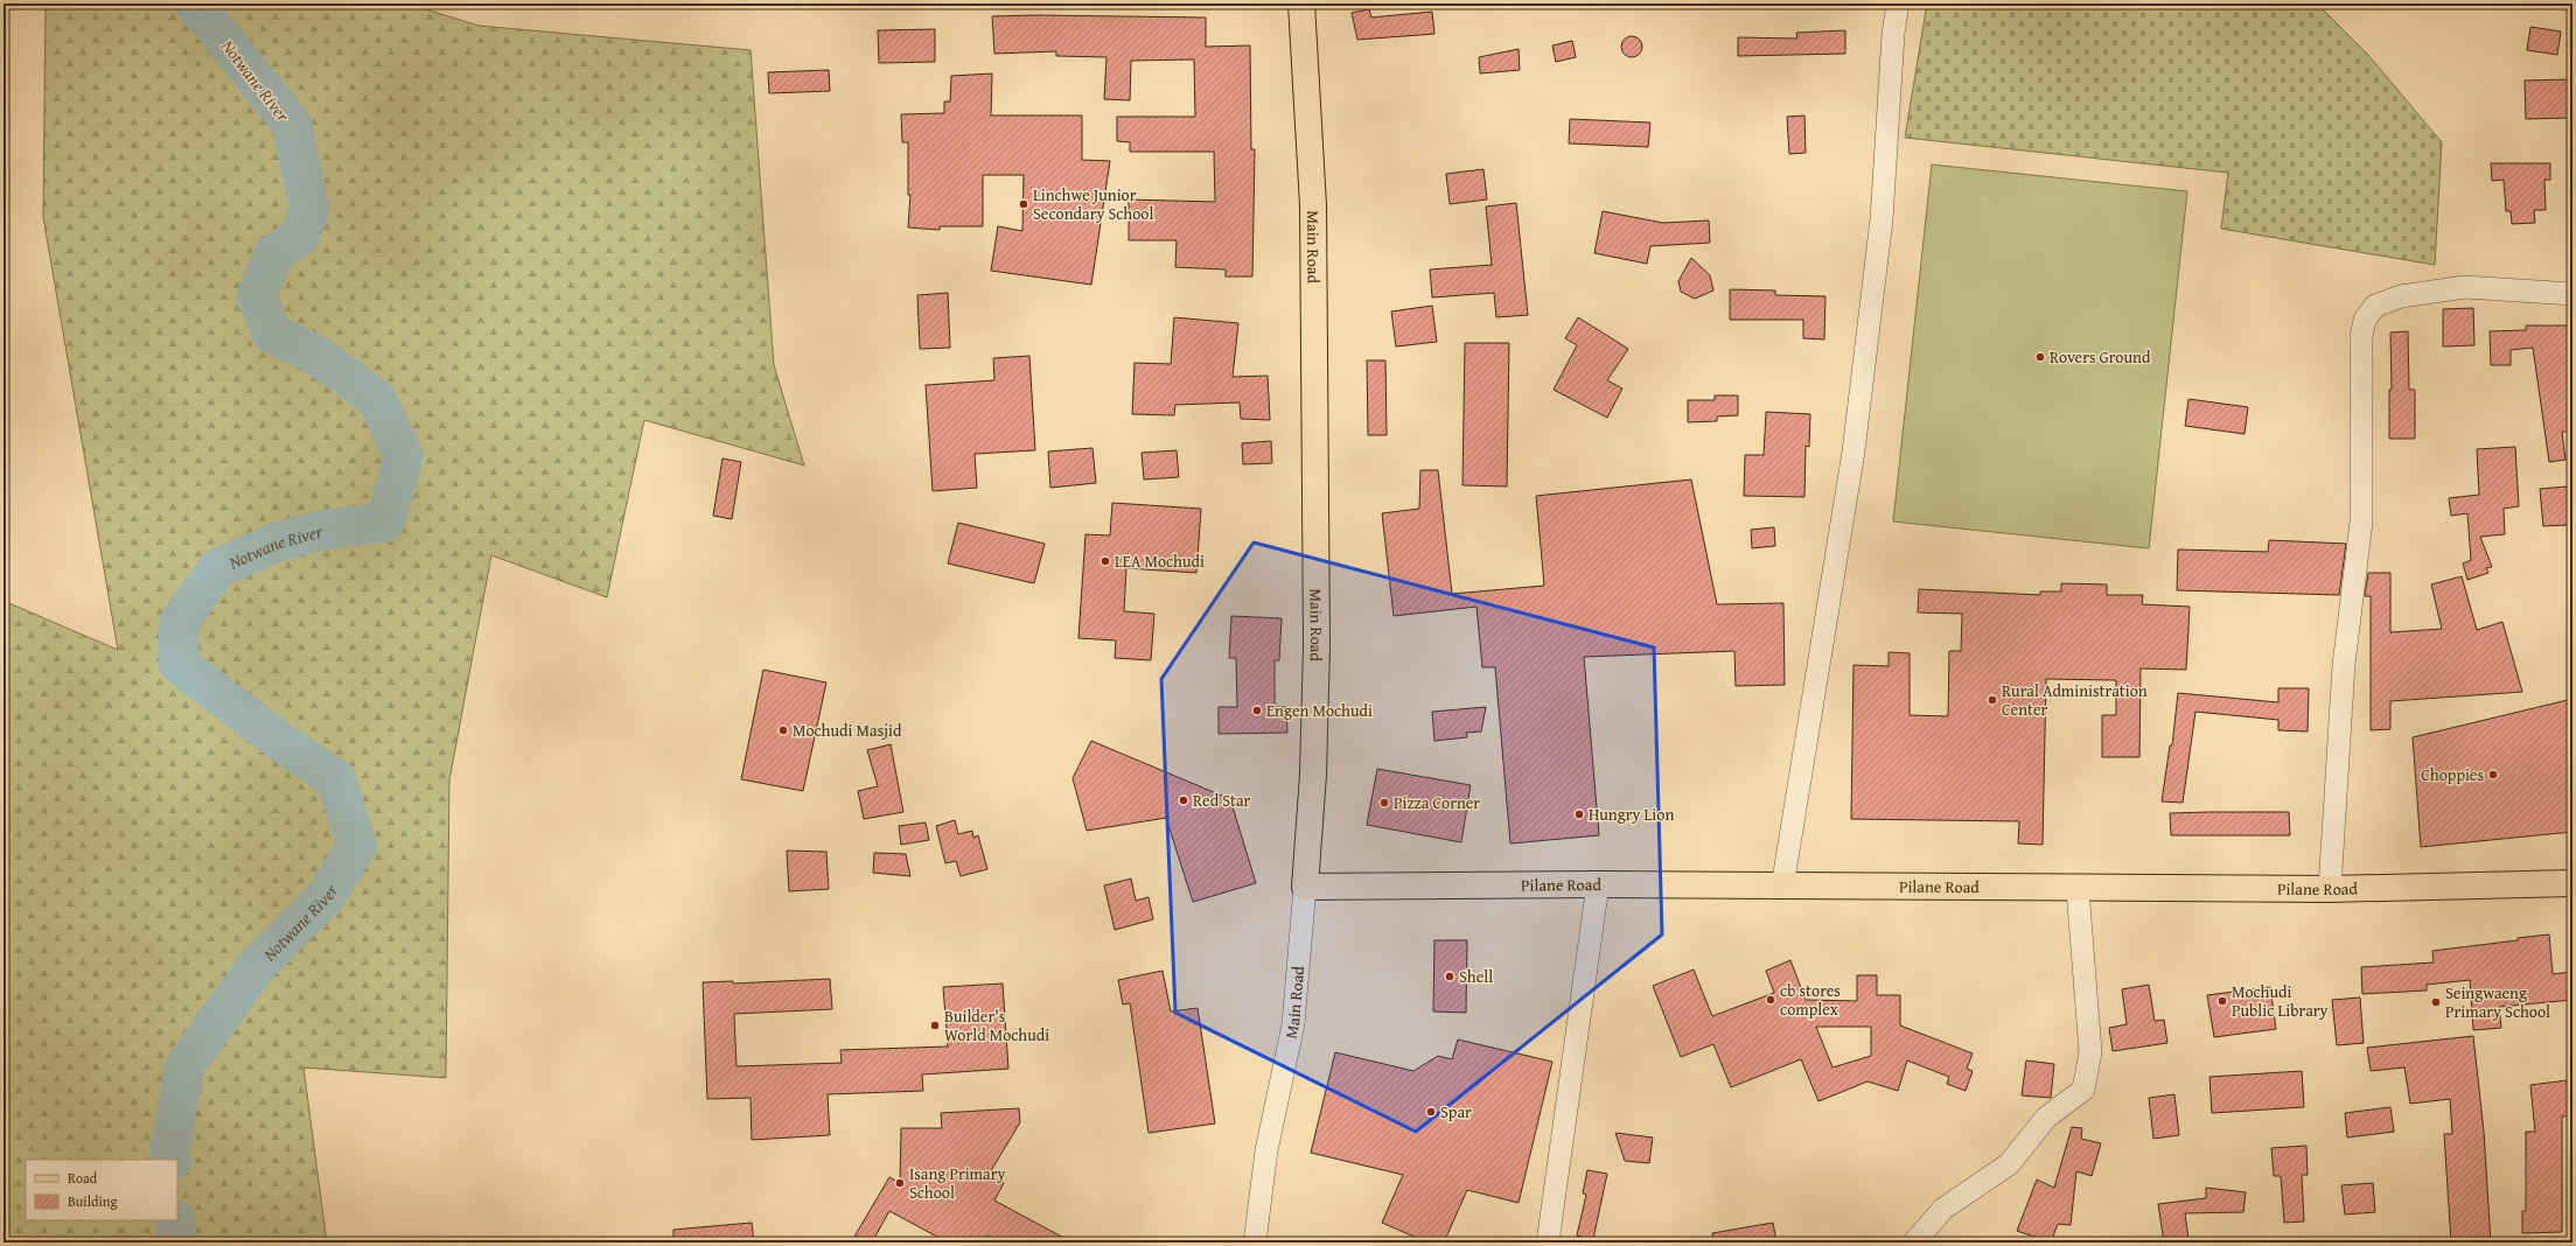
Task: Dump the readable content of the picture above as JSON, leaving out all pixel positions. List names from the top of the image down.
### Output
{
  "streets": {
    "main road": ["Main Road", "Pilane Road"]
  },
  "crossings": [
    ["Main Road", "Pilane Road"]
  ],
  "water": ["Notwane River"],
  "places": [
    "Linchwe Junior Secondary School",
    "Rovers Ground",
    "LEA Mochudi",
    "Rural Administration Center",
    "Engen Mochudi",
    "Mochudi Masjid",
    "Choppies",
    "Red Star",
    "Pizza Corner",
    "Hungry Lion",
    "Shell",
    "cb stores complex",
    "Mochudi Public Library",
    "Seingwaeng Primary School",
    "Builder's World Mochudi",
    "Spar",
    "Isang Primary School"
  ],
  "legend": ["Road", "Building"]
}
